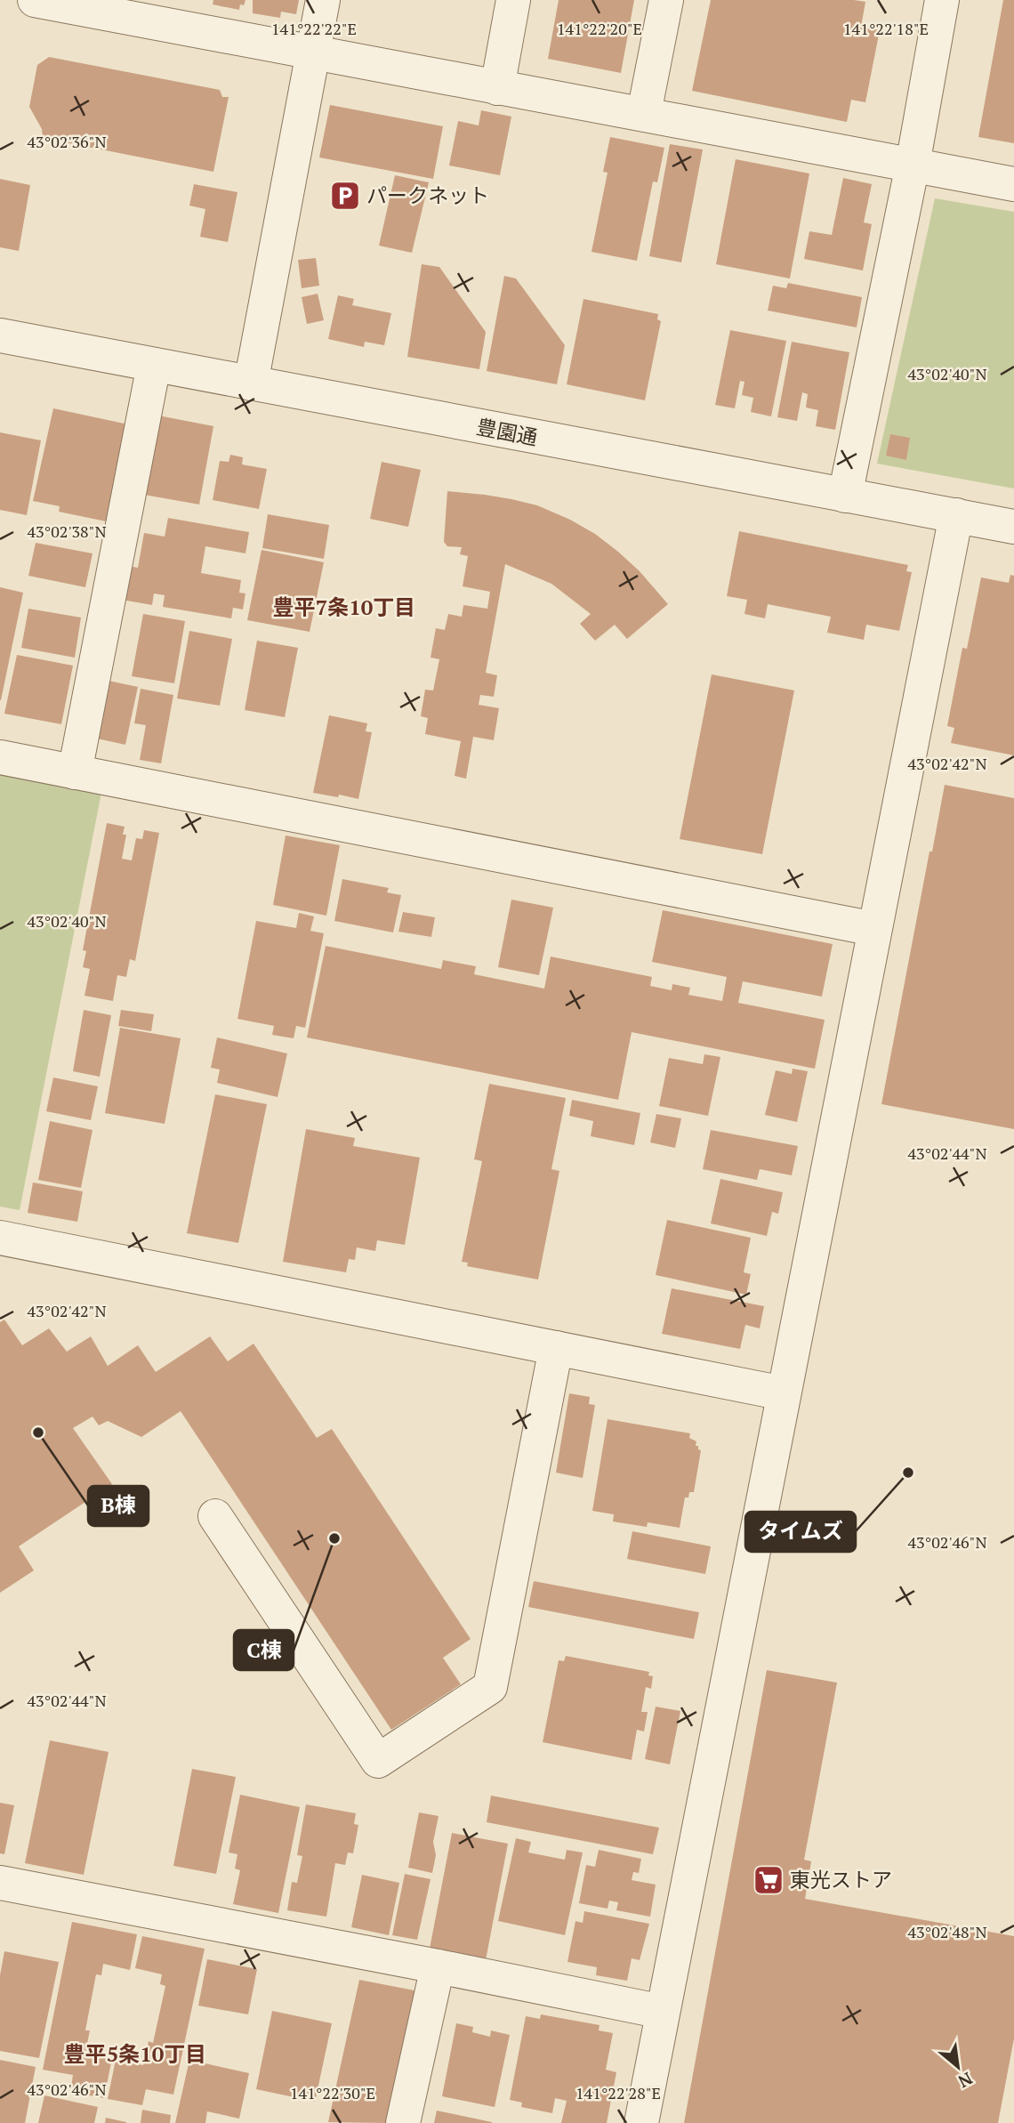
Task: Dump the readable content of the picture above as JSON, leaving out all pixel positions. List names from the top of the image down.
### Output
{
  "streets": {
    "street": ["豊園通"]
  },
  "districts": ["豊平7条10丁目", "豊平5条10丁目"],
  "places": {
    "parking": ["パークネット"],
    "other": ["B棟", "タイムズ", "C棟"],
    "supermarket": ["東光ストア"]
  },
  "north": "bottom right",
  "coordinates": [
    "141°22'22\"E",
    "141°22'20\"E",
    "141°22'18\"E",
    "43°02'36\"N",
    "43°02'40\"N",
    "43°02'38\"N",
    "43°02'42\"N",
    "43°02'44\"N",
    "43°02'46\"N",
    "43°02'48\"N",
    "141°22'30\"E",
    "141°22'28\"E"
  ]
}
